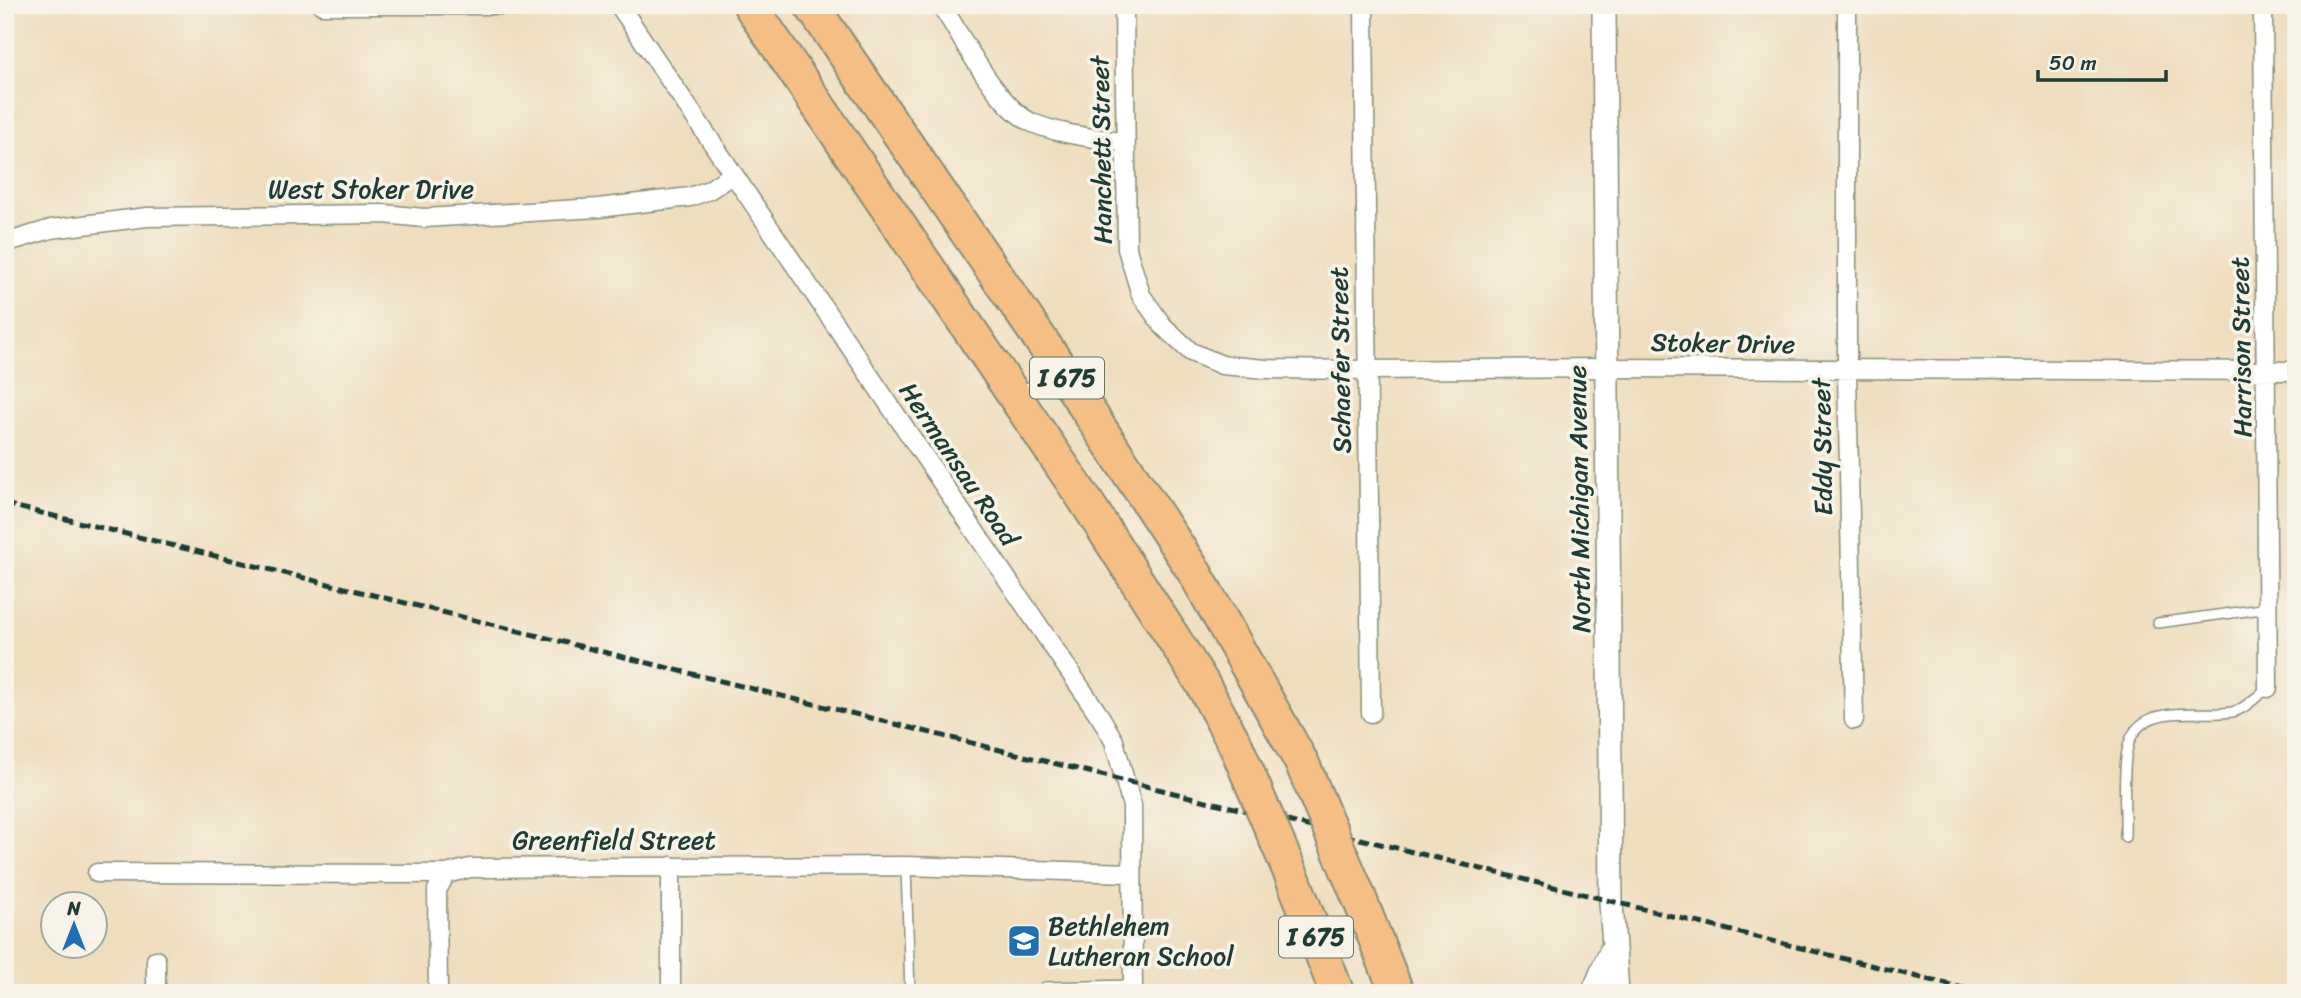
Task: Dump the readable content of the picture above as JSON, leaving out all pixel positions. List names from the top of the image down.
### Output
{
  "streets": {
    "highway": ["I 675"],
    "street": [
      "Hanchett Street",
      "West Stoker Drive",
      "Stoker Drive",
      "Harrison Street",
      "Schaefer Street",
      "Eddy Street",
      "Hermansau Road",
      "North Michigan Avenue",
      "Greenfield Street"
    ]
  },
  "crossings": [
    ["Hanchett Street", "Stoker Drive"],
    ["West Stoker Drive", "Hermansau Road"],
    ["Stoker Drive", "Harrison Street"],
    ["Stoker Drive", "Schaefer Street"],
    ["Stoker Drive", "Eddy Street"],
    ["Stoker Drive", "North Michigan Avenue"],
    ["Hermansau Road", "Greenfield Street"]
  ],
  "places": {
    "school or university": ["Bethlehem Lutheran School"]
  },
  "scale_bar": "50 m",
  "north": "top"
}
